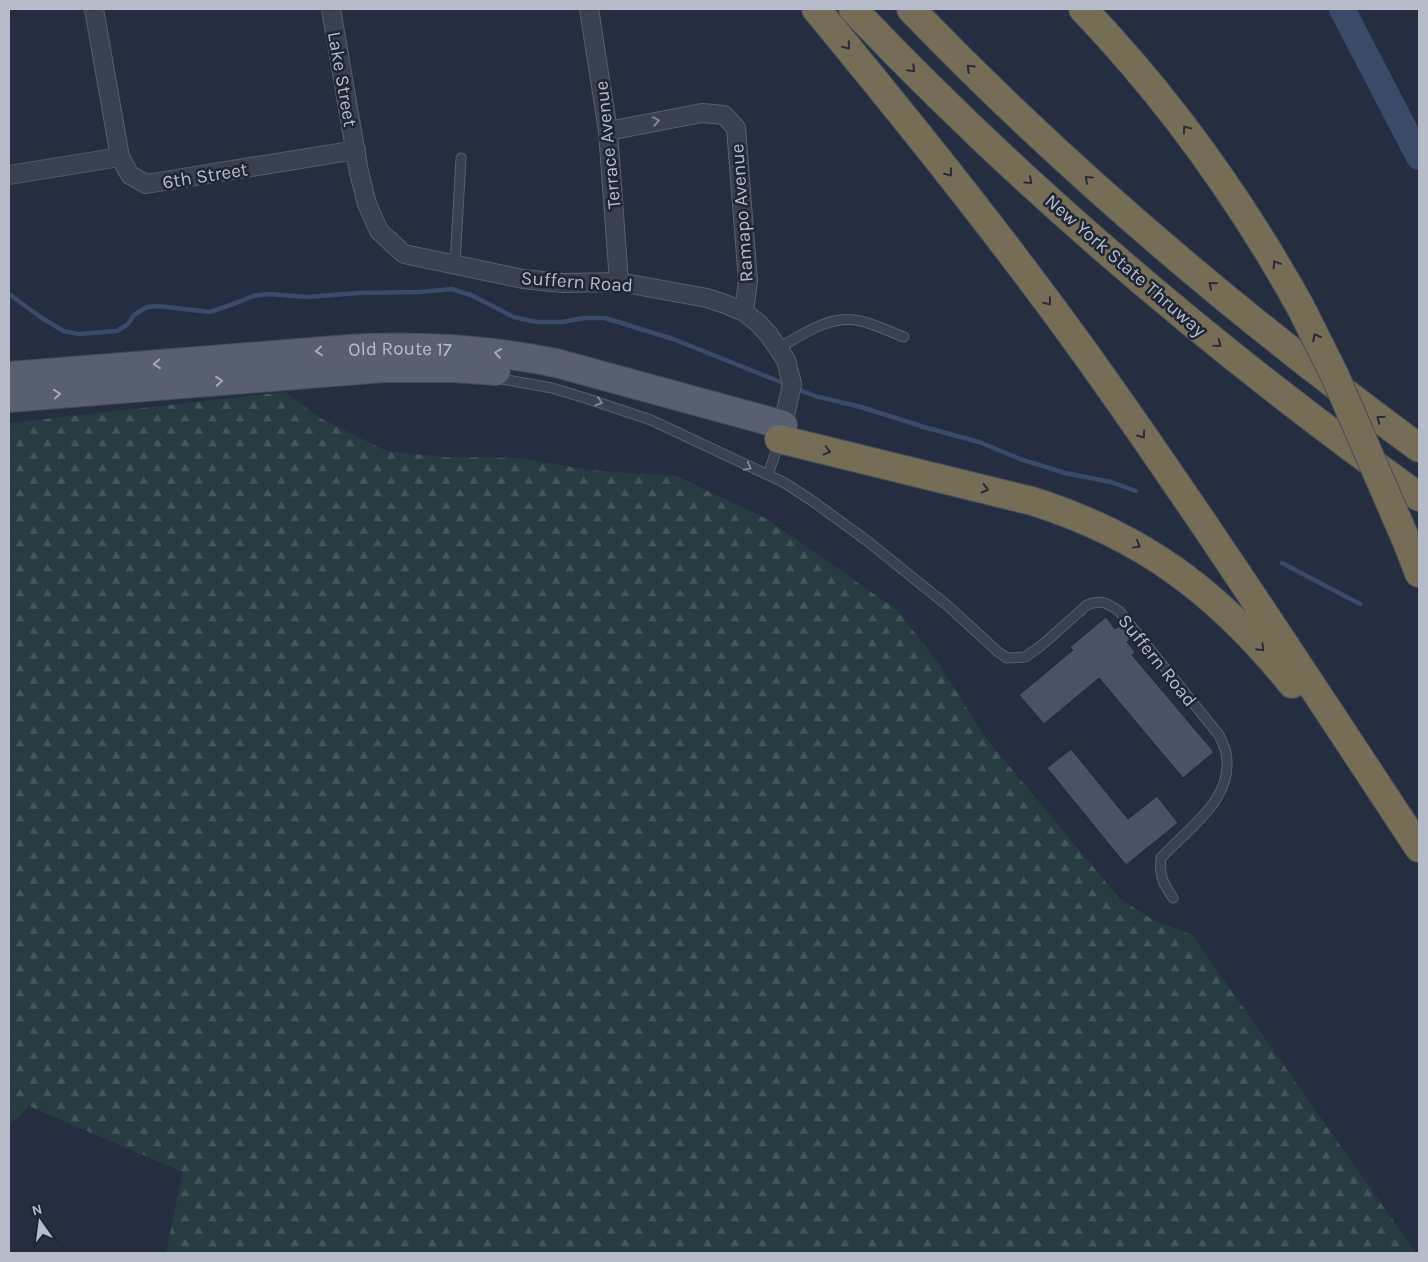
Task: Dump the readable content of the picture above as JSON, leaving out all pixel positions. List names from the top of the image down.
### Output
{
  "streets": {
    "highway": ["New York State Thruway"],
    "main road": ["Old Route 17"],
    "street": [
      "Lake Street",
      "Terrace Avenue",
      "6th Street",
      "Ramapo Avenue",
      "Suffern Road"
    ]
  },
  "crossings": [
    ["Lake Street", "6th Street"],
    ["Lake Street", "Suffern Road"],
    ["Terrace Avenue", "Ramapo Avenue"],
    ["Terrace Avenue", "Suffern Road"],
    ["6th Street", "Suffern Road"],
    ["Ramapo Avenue", "Suffern Road"],
    ["Suffern Road", "Old Route 17"]
  ],
  "north": "top"
}
